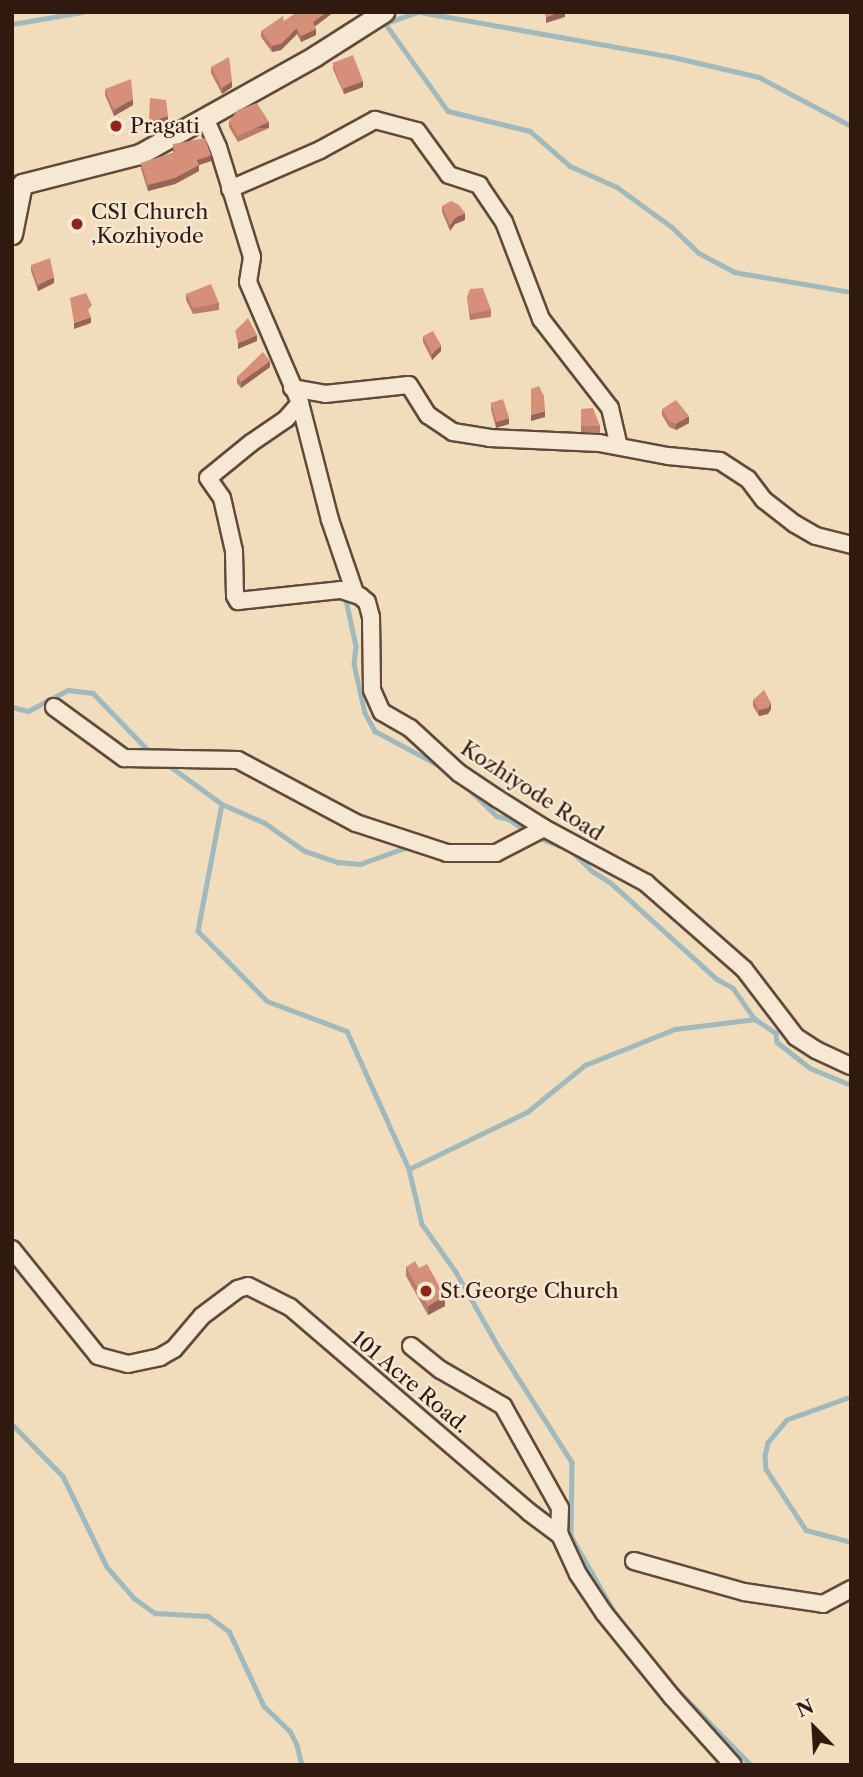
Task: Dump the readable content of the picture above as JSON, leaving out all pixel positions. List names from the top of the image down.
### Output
{
  "streets": {
    "street": ["Kozhiyode Road", "101 Acre Road."]
  },
  "places": ["Pragati", "CSI Church ,Kozhiyode", "St.George Church"],
  "north": "top left"
}
